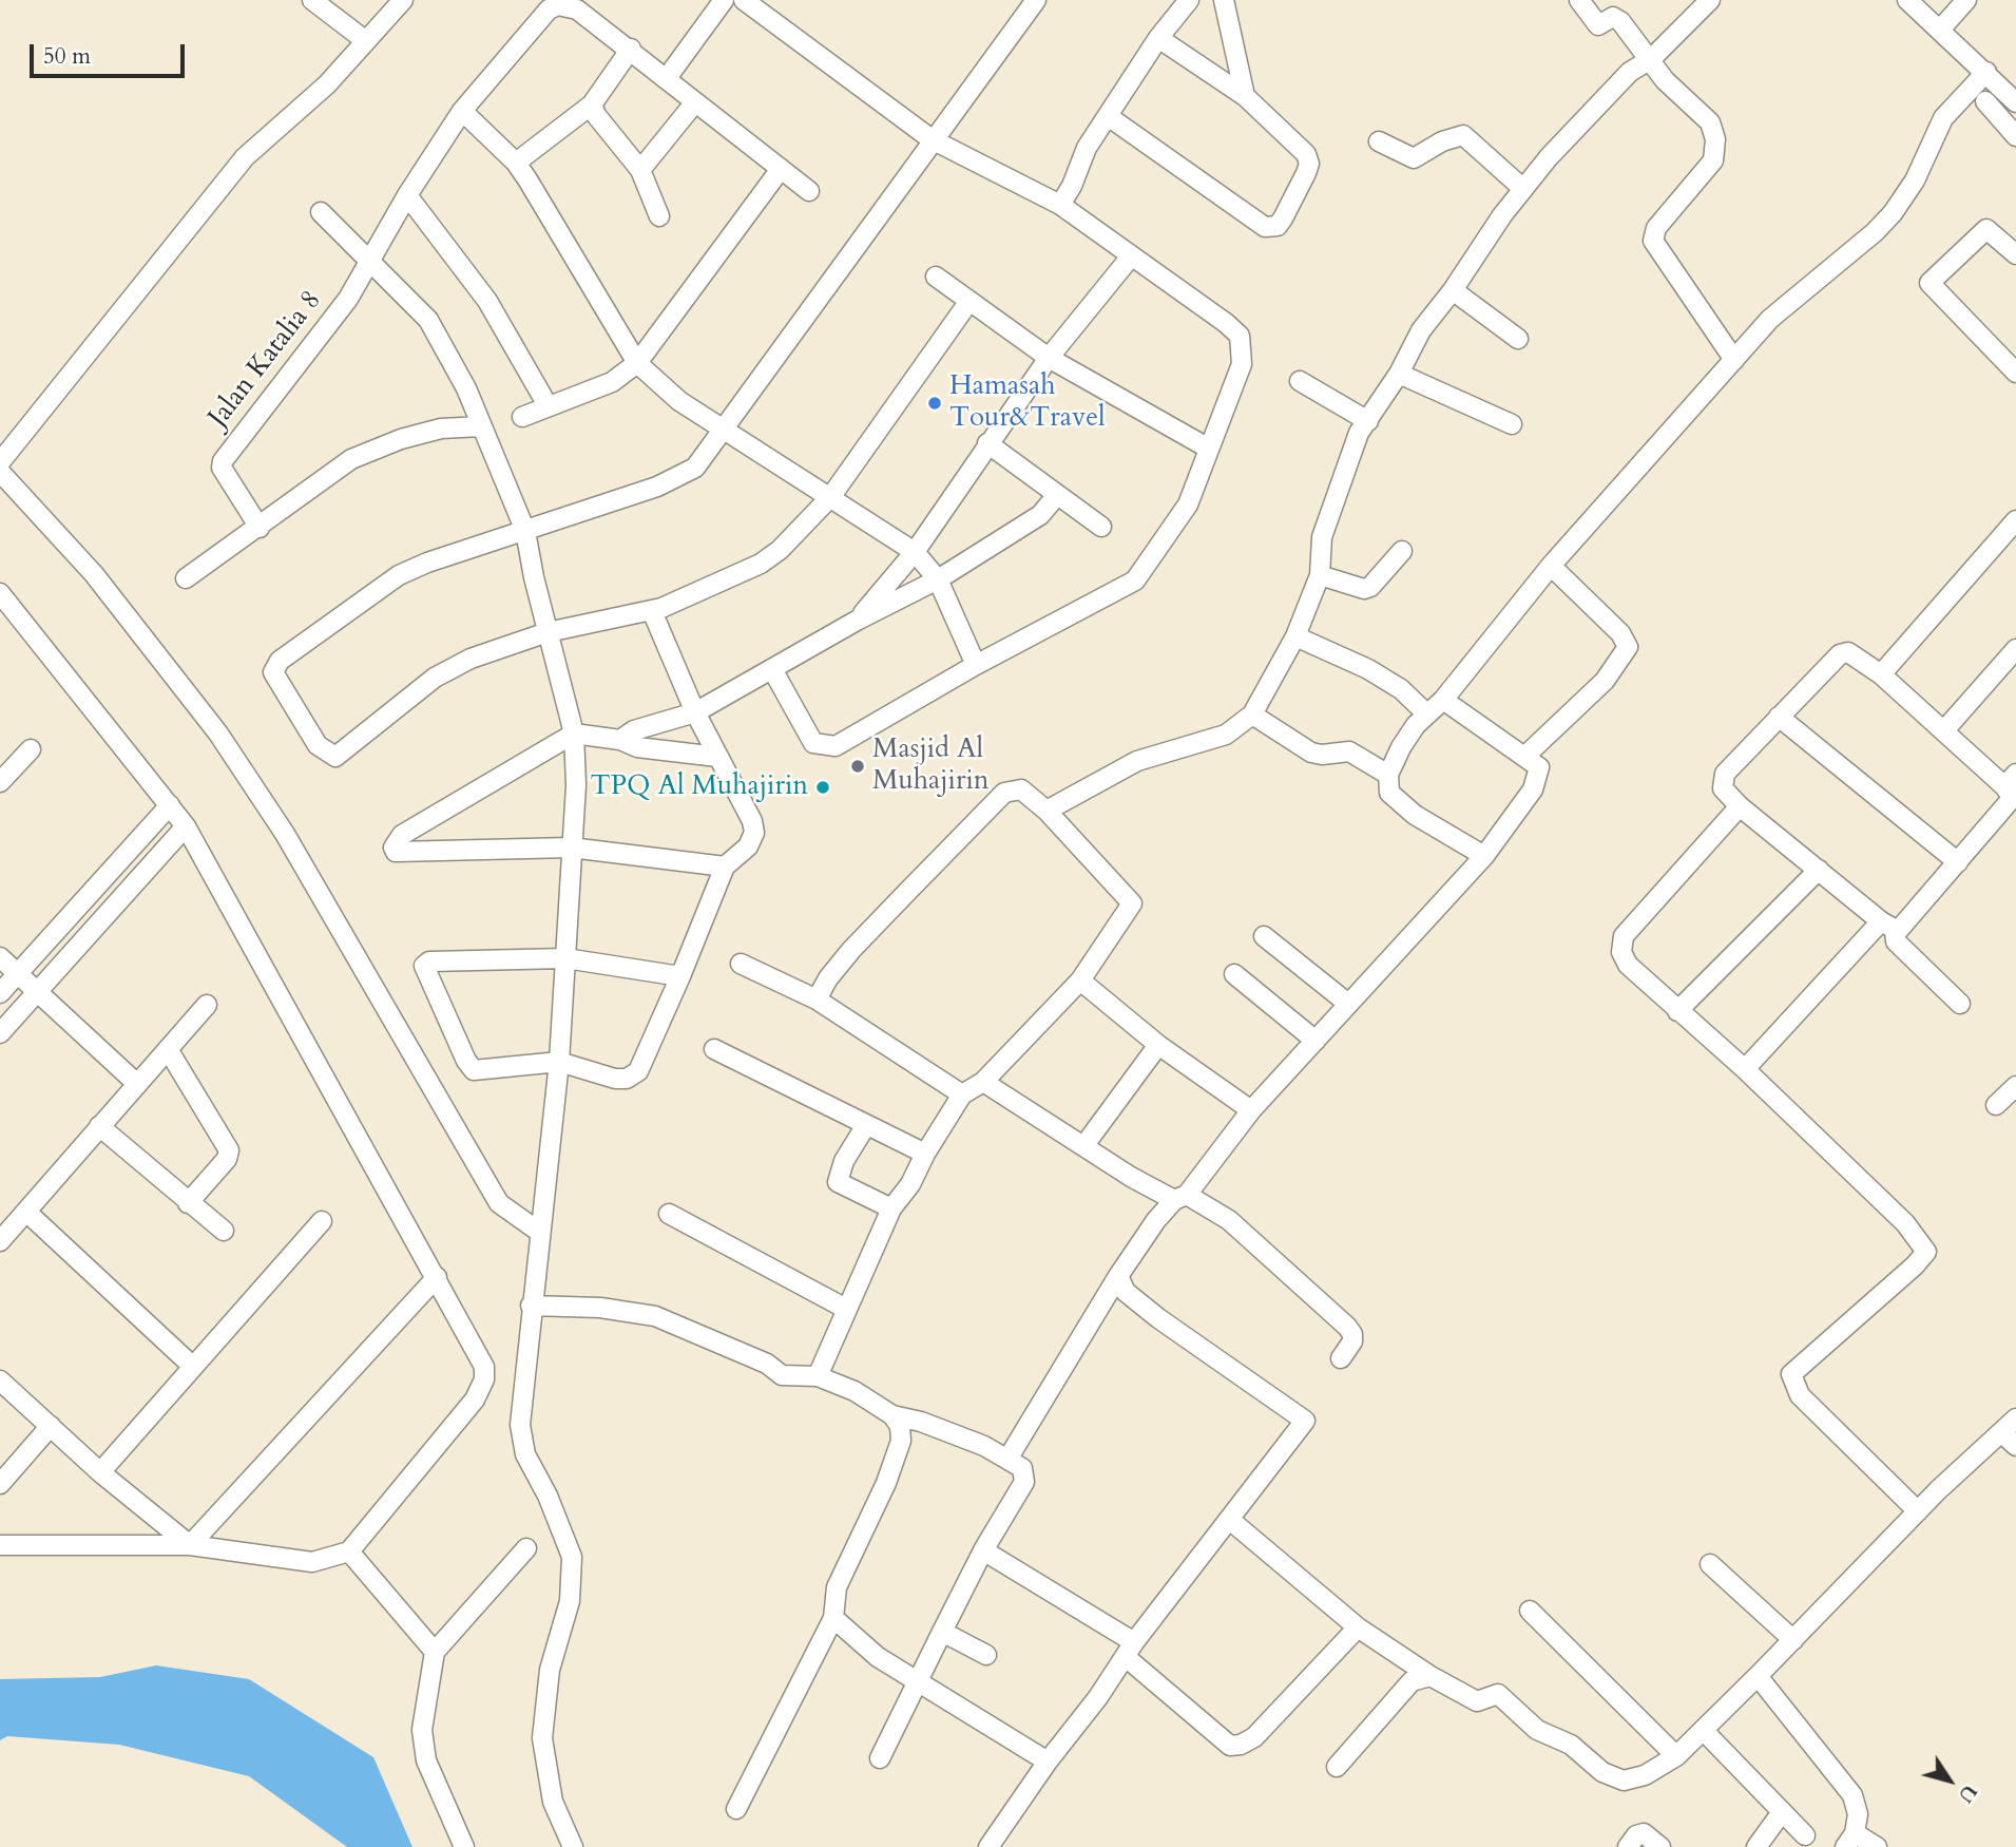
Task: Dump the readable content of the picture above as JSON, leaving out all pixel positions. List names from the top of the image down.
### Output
{
  "streets": {
    "street": ["Jalan Katalia 8"]
  },
  "places": ["Hamasah Tour&Travel", "Masjid Al Muhajirin", "TPQ Al Muhajirin"],
  "scale_bar": "50 m",
  "north": "bottom right"
}
